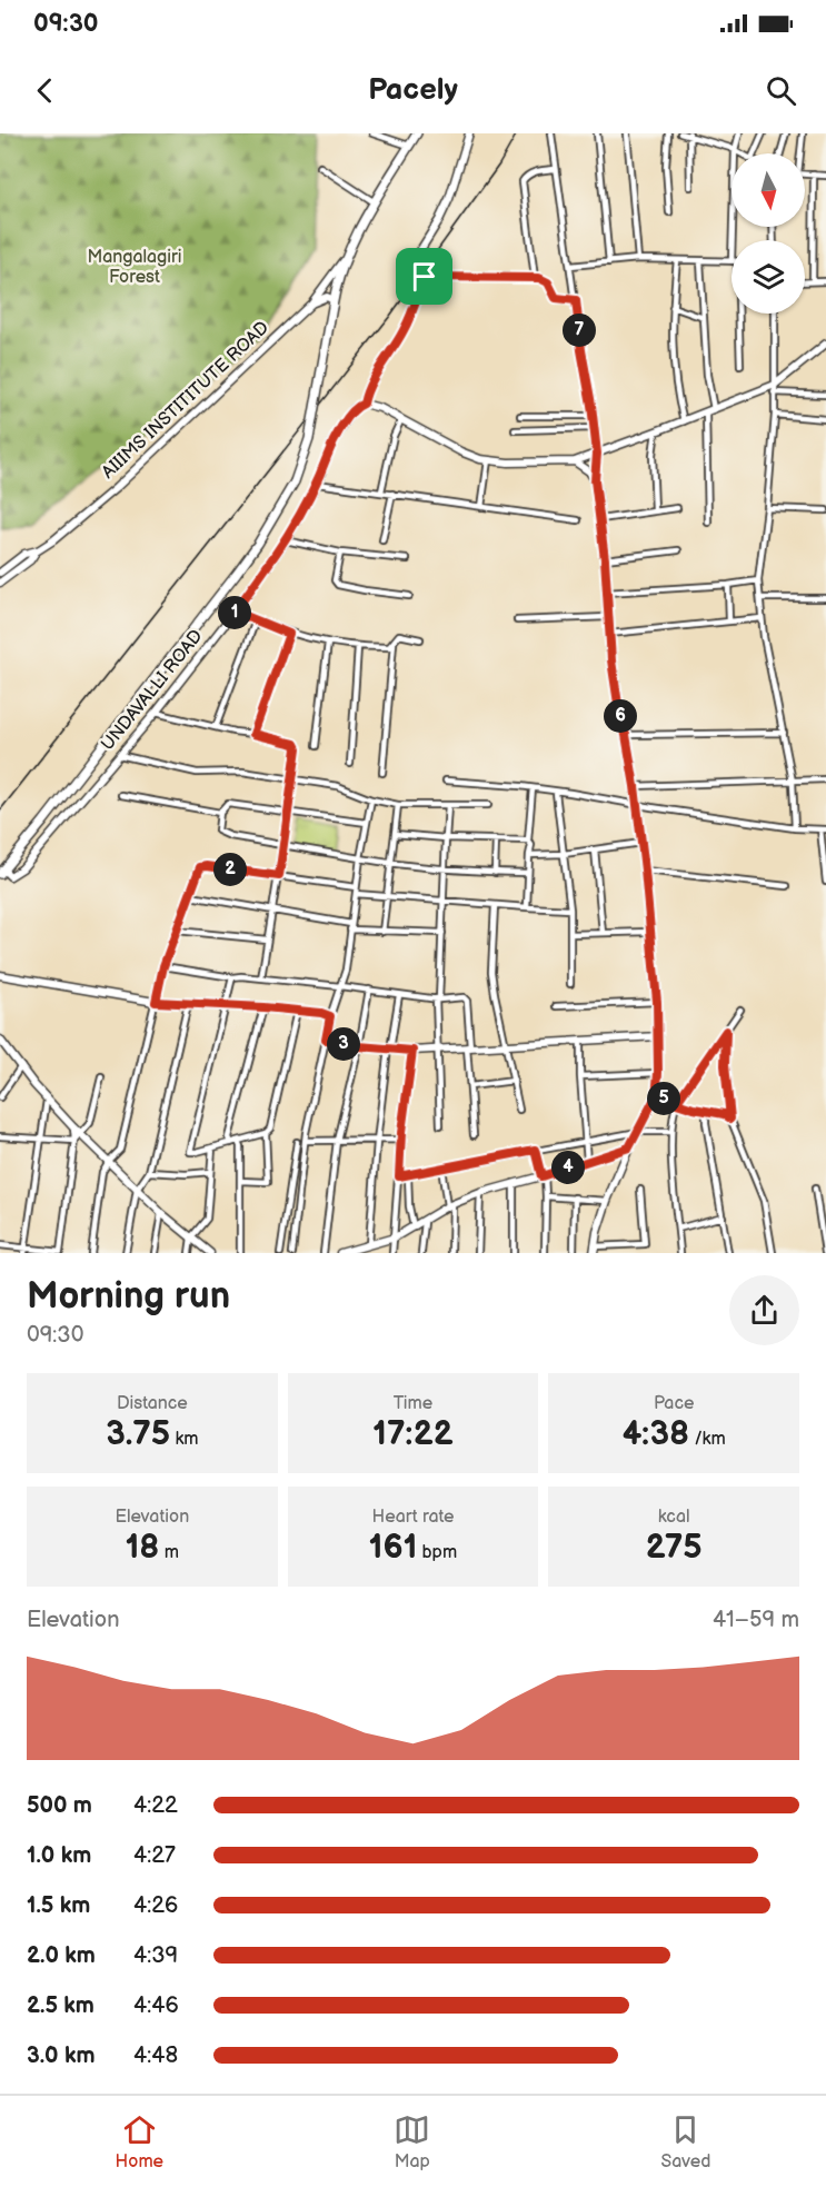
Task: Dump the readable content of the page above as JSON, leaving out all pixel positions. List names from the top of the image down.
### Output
{
  "streets": {
    "street": ["AIIIMS INSTITITUTE ROAD", "UNDAVALLI ROAD"]
  },
  "parks": ["Mangalagiri Forest"],
  "north": "bottom",
  "page": {
    "status": "09:30",
    "header": "Pacely",
    "pins": [
      "7",
      "1",
      "6",
      "2",
      "3",
      "5",
      "4"
    ],
    "heading": ["Morning run", "09:30"],
    "stats": [
      ["Distance", "3.75 km"],
      ["Time", "17:22"],
      ["Pace", "4:38 /km"],
      ["Elevation", "18 m"],
      ["Heart rate", "161 bpm"],
      ["kcal", "275"]
    ],
    "chart": ["Elevation", "41–59 m"],
    "list": [
      {
        "name": "500 m",
        "note": "4:22"
      },
      {
        "name": "1.0 km",
        "note": "4:27"
      },
      {
        "name": "1.5 km",
        "note": "4:26"
      },
      {
        "name": "2.0 km",
        "note": "4:39"
      },
      {
        "name": "2.5 km",
        "note": "4:46"
      },
      {
        "name": "3.0 km",
        "note": "4:48"
      }
    ],
    "tabs": ["Home", "Map", "Saved"]
  }
}
